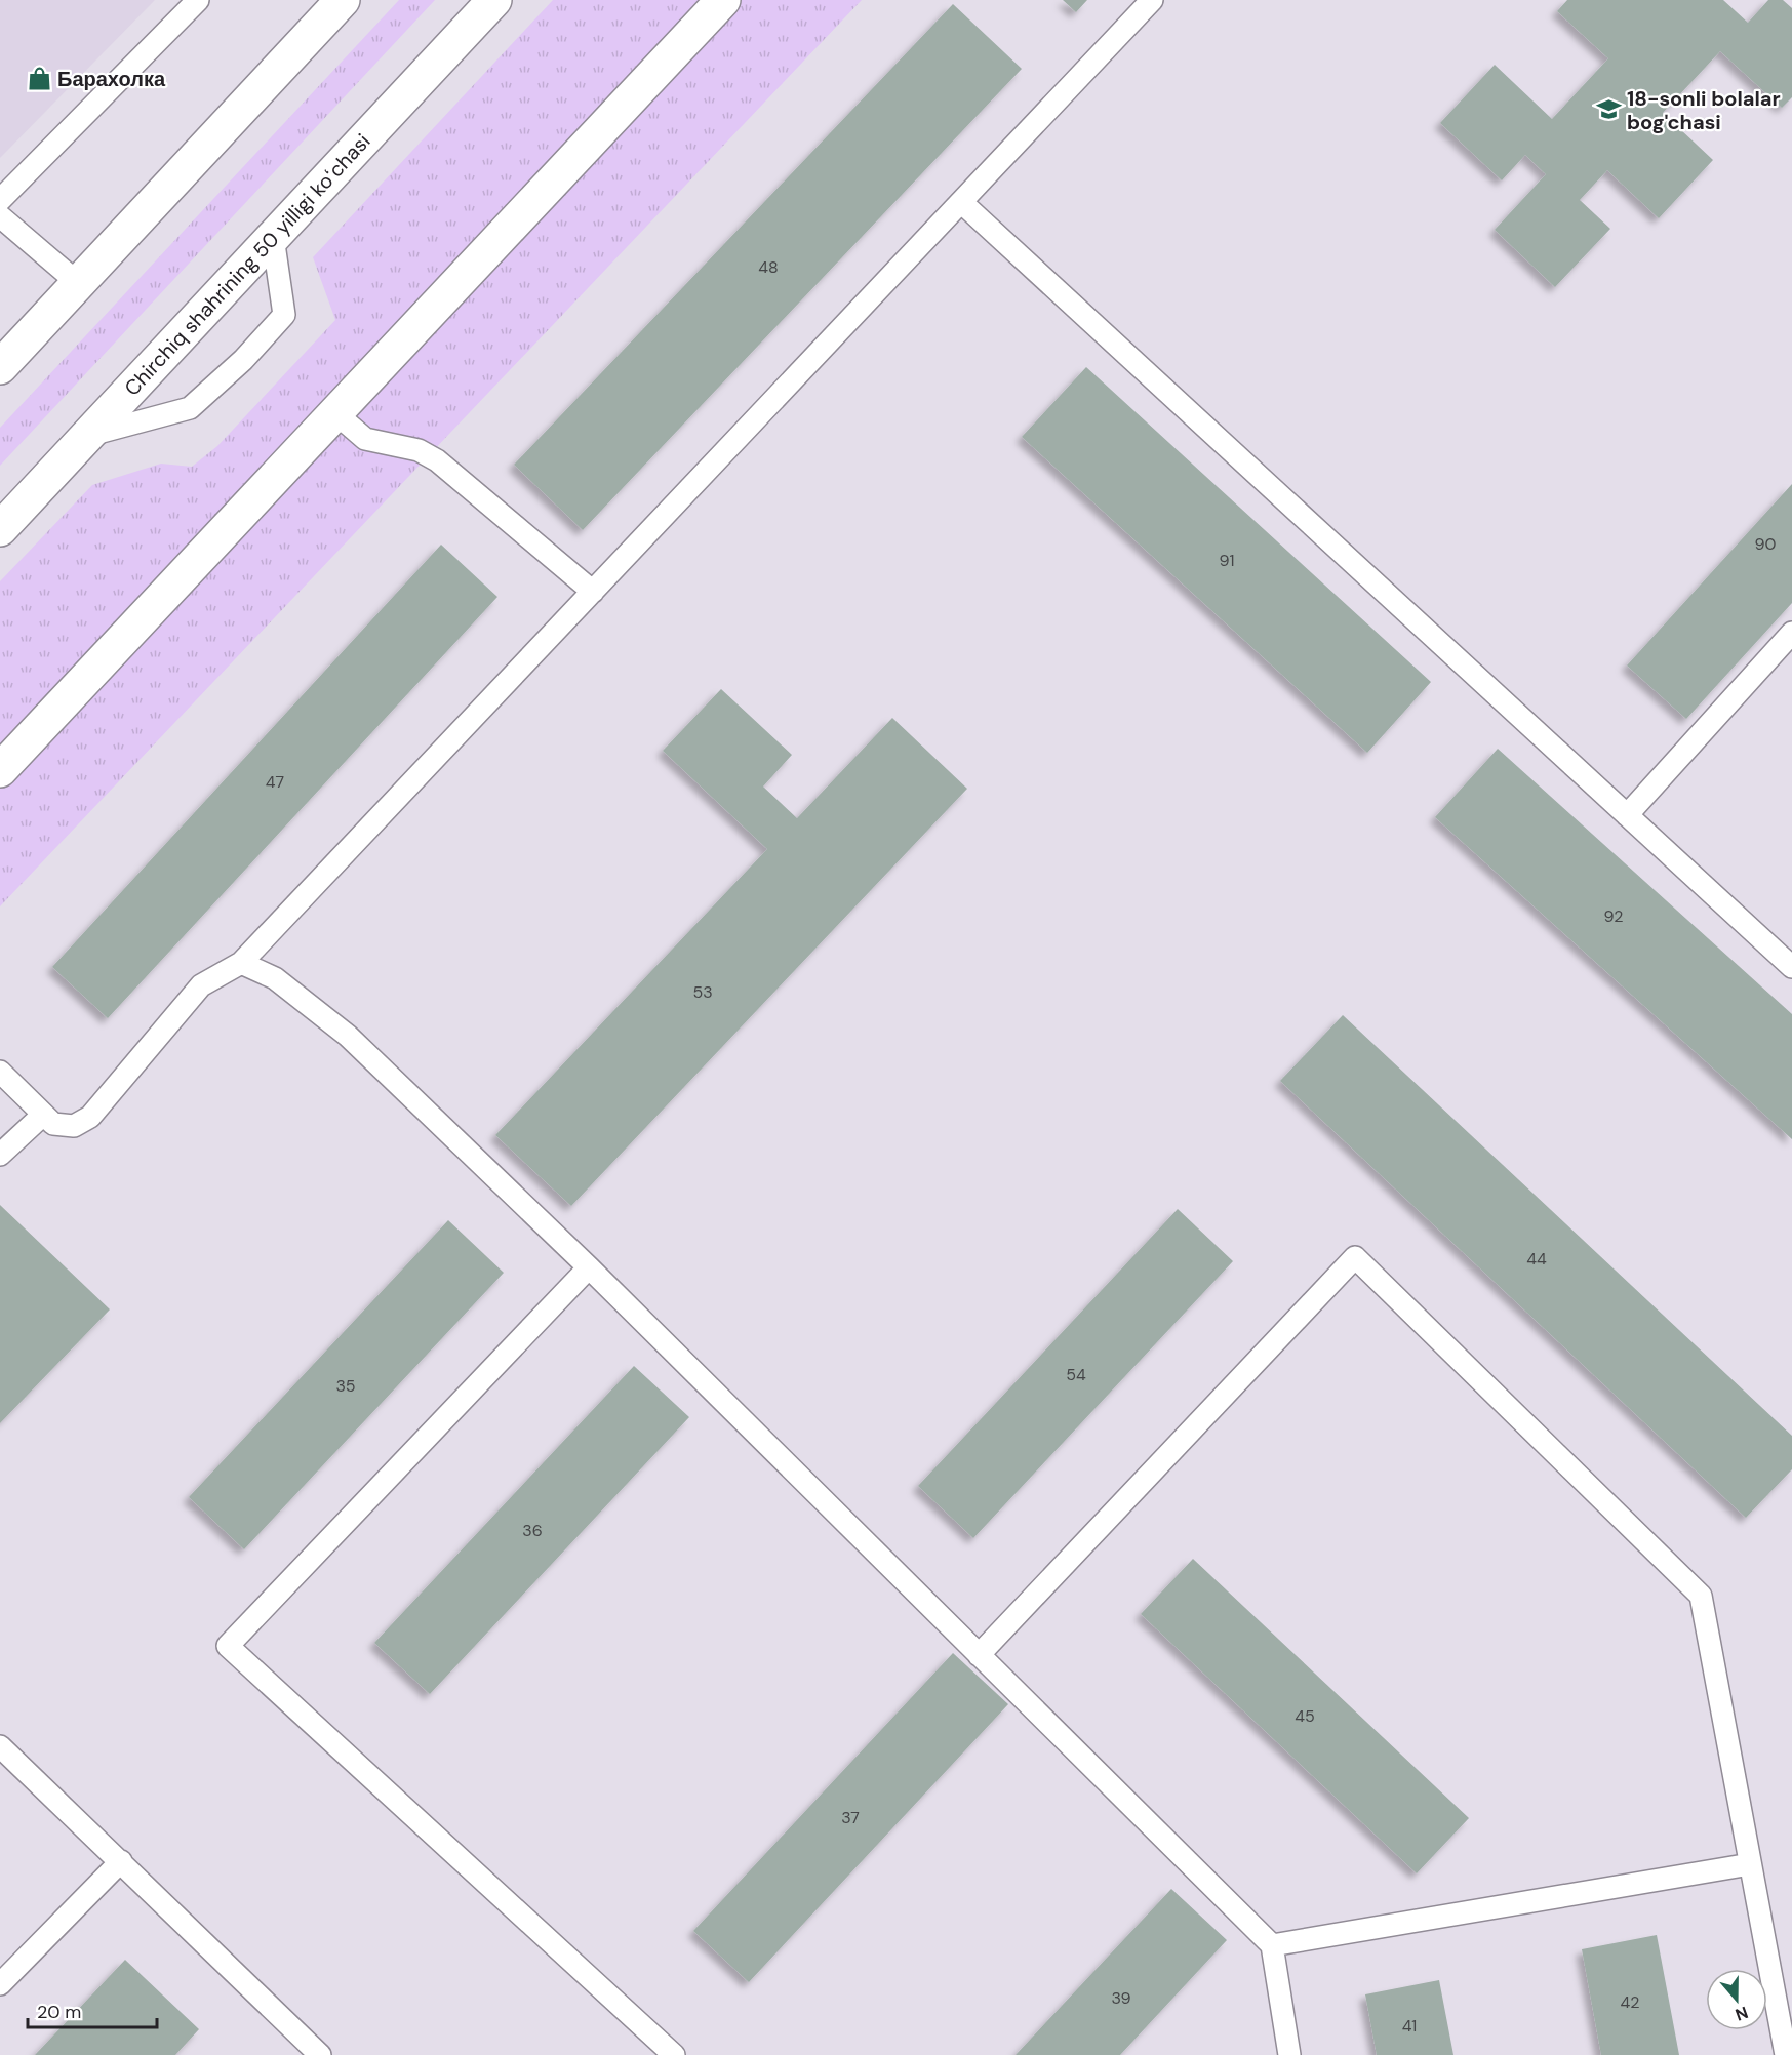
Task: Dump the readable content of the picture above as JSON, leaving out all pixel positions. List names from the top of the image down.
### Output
{
  "streets": {
    "main road": ["Chirchiq shahrining 50 yilligi koʻchasi"]
  },
  "places": {
    "shop": ["Барахолка"],
    "school or university": ["18-sonli bolalar bog'chasi"]
  },
  "house_numbers": [
    "48",
    "90",
    "91",
    "47",
    "92",
    "53",
    "44",
    "54",
    "35",
    "36",
    "45",
    "37",
    "39",
    "42",
    "41"
  ],
  "scale_bar": "20 m",
  "north": "bottom"
}
